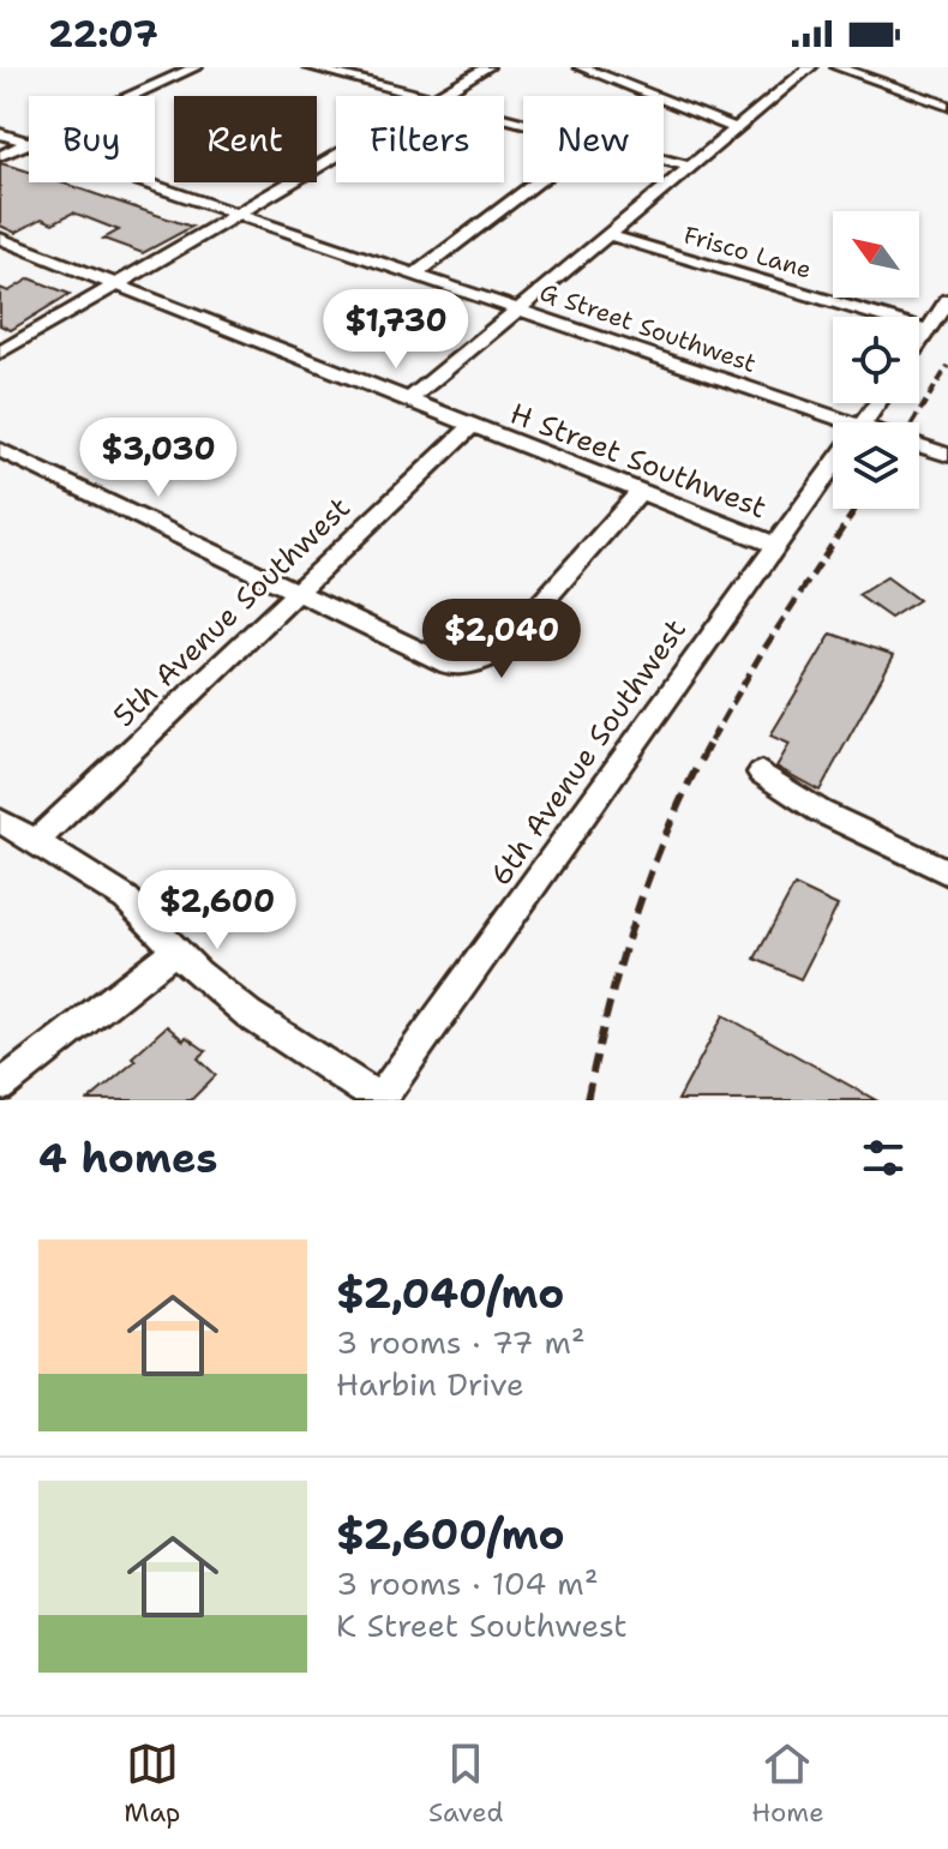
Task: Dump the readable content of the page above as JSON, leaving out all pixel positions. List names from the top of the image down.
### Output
{
  "streets": {
    "street": [
      "Frisco Lane",
      "G Street Southwest",
      "H Street Southwest",
      "5th Avenue Southwest",
      "6th Avenue Southwest"
    ]
  },
  "crossings": [
    ["H Street Southwest", "5th Avenue Southwest"],
    ["H Street Southwest", "6th Avenue Southwest"]
  ],
  "north": "top left",
  "page": {
    "status": "22:07",
    "chip": [
      "Buy",
      "Rent",
      "Filters",
      "New"
    ],
    "price": [
      "$1,730",
      "$3,030",
      "$2,040",
      "$2,600"
    ],
    "heading": "4 homes",
    "list": [
      {
        "name": "$2,040/mo",
        "note": "3 rooms · 77 m² · Harbin Drive"
      },
      {
        "name": "$2,600/mo",
        "note": "3 rooms · 104 m² · K Street Southwest"
      }
    ],
    "tabs": ["Map", "Saved", "Home"]
  }
}
